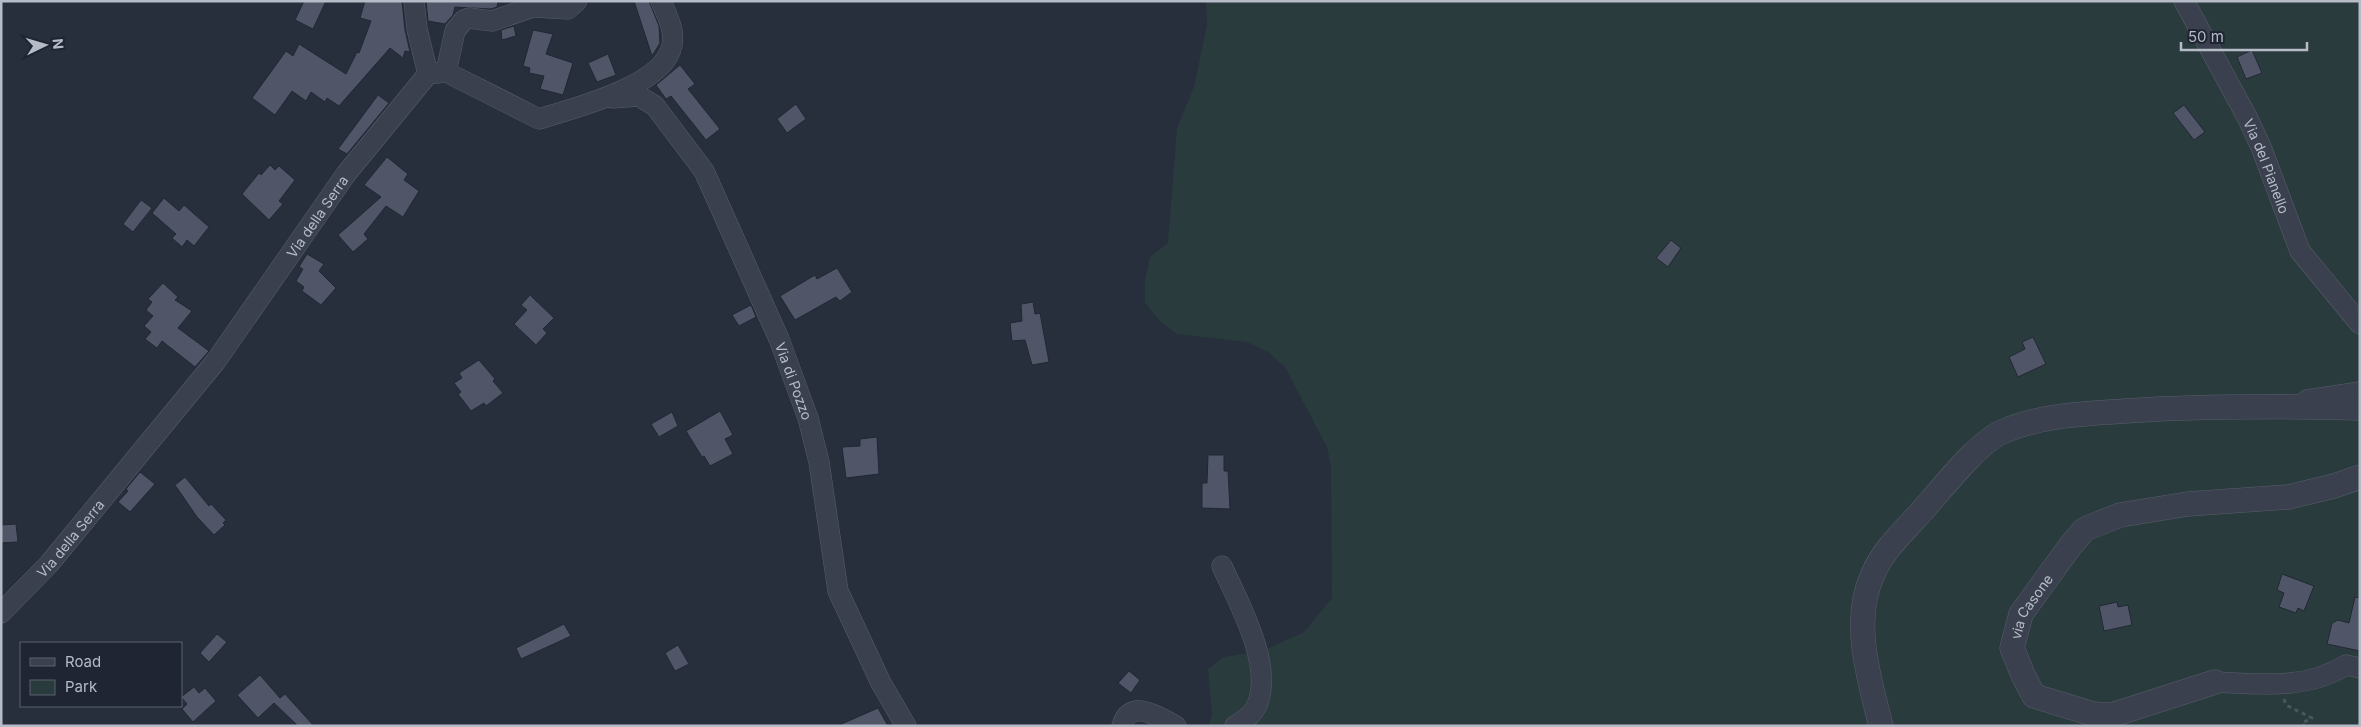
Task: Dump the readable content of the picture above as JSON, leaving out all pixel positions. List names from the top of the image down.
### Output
{
  "streets": {
    "street": [
      "Via del Pianello",
      "Via della Serra",
      "Via di Pozzo",
      "via Casone"
    ]
  },
  "legend": ["Road", "Park"],
  "scale_bar": "50 m",
  "north": "right"
}
